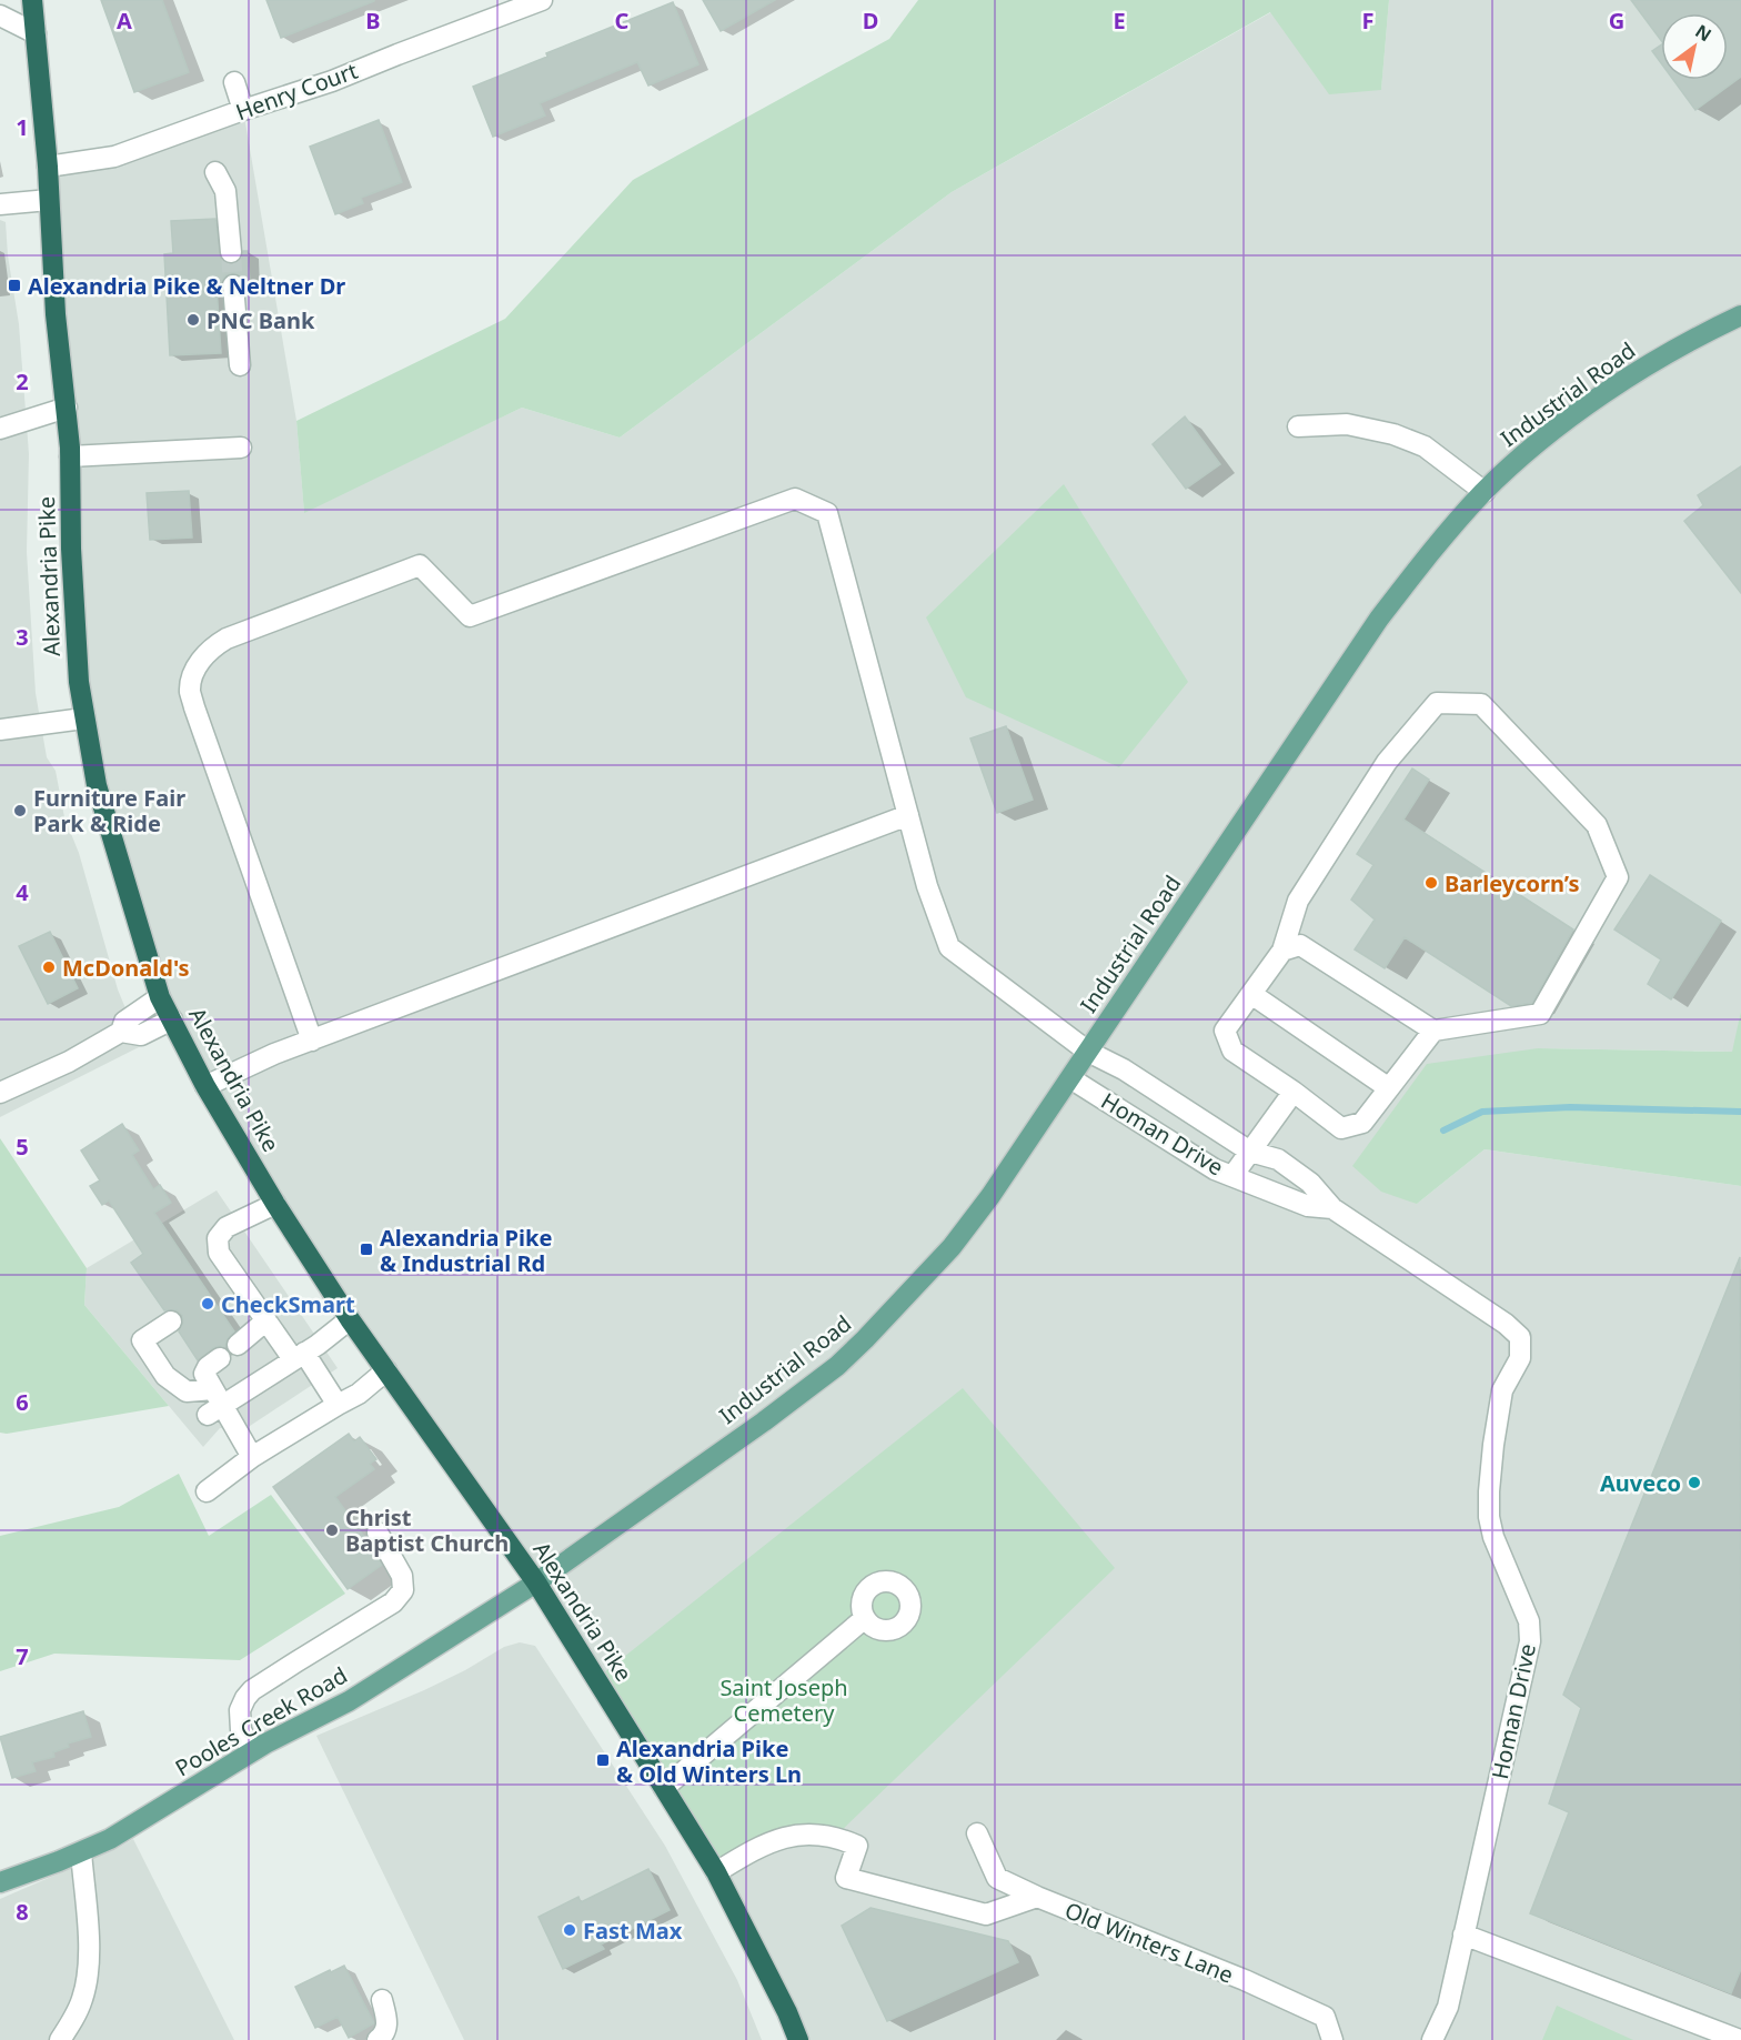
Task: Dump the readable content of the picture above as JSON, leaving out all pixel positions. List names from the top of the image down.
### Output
{
  "streets": {
    "highway": ["Alexandria Pike"],
    "main road": ["Industrial Road", "Pooles Creek Road"],
    "street": ["Henry Court", "Homan Drive", "Old Winters Lane"]
  },
  "crossings": [
    ["Henry Court", "Alexandria Pike"],
    ["Industrial Road", "Alexandria Pike"],
    ["Industrial Road", "Homan Drive"],
    ["Industrial Road", "Pooles Creek Road"],
    ["Alexandria Pike", "Pooles Creek Road"]
  ],
  "parks": ["Saint Joseph Cemetery"],
  "places": {
    "transit": ["Alexandria Pike & Neltner Dr", "Alexandria Pike & Industrial Rd", "Alexandria Pike & Old Winters Ln"],
    "other": [
      "PNC Bank",
      "Furniture Fair Park & Ride",
      "Barleycorn’s",
      "McDonald's",
      "CheckSmart",
      "Auveco",
      "Christ Baptist Church",
      "Fast Max"
    ]
  },
  "north": "top right",
  "grid": {
    "columns": [
      "A",
      "B",
      "C",
      "D",
      "E",
      "F",
      "G"
    ],
    "rows": [
      "1",
      "2",
      "3",
      "4",
      "5",
      "6",
      "7",
      "8"
    ]
  }
}
